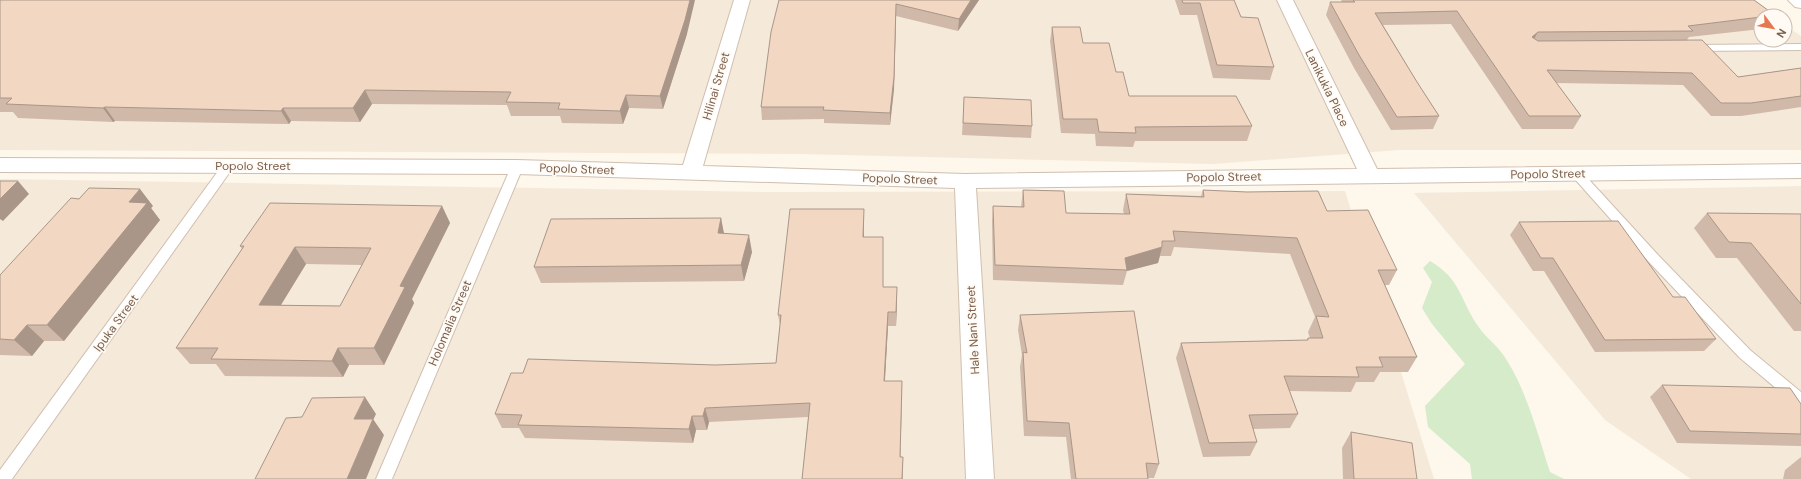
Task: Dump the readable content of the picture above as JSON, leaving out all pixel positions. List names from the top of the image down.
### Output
{
  "streets": {
    "street": [
      "Hilinai Street",
      "Lanikukia Place",
      "Popolo Street",
      "Hale Nani Street"
    ],
    "lane": ["Ipuka Street", "Holomalia Street"]
  },
  "crossings": [
    ["Hilinai Street", "Popolo Street"],
    ["Lanikukia Place", "Popolo Street"],
    ["Popolo Street", "Ipuka Street"],
    ["Popolo Street", "Holomalia Street"],
    ["Popolo Street", "Hale Nani Street"]
  ],
  "north": "bottom right"
}
